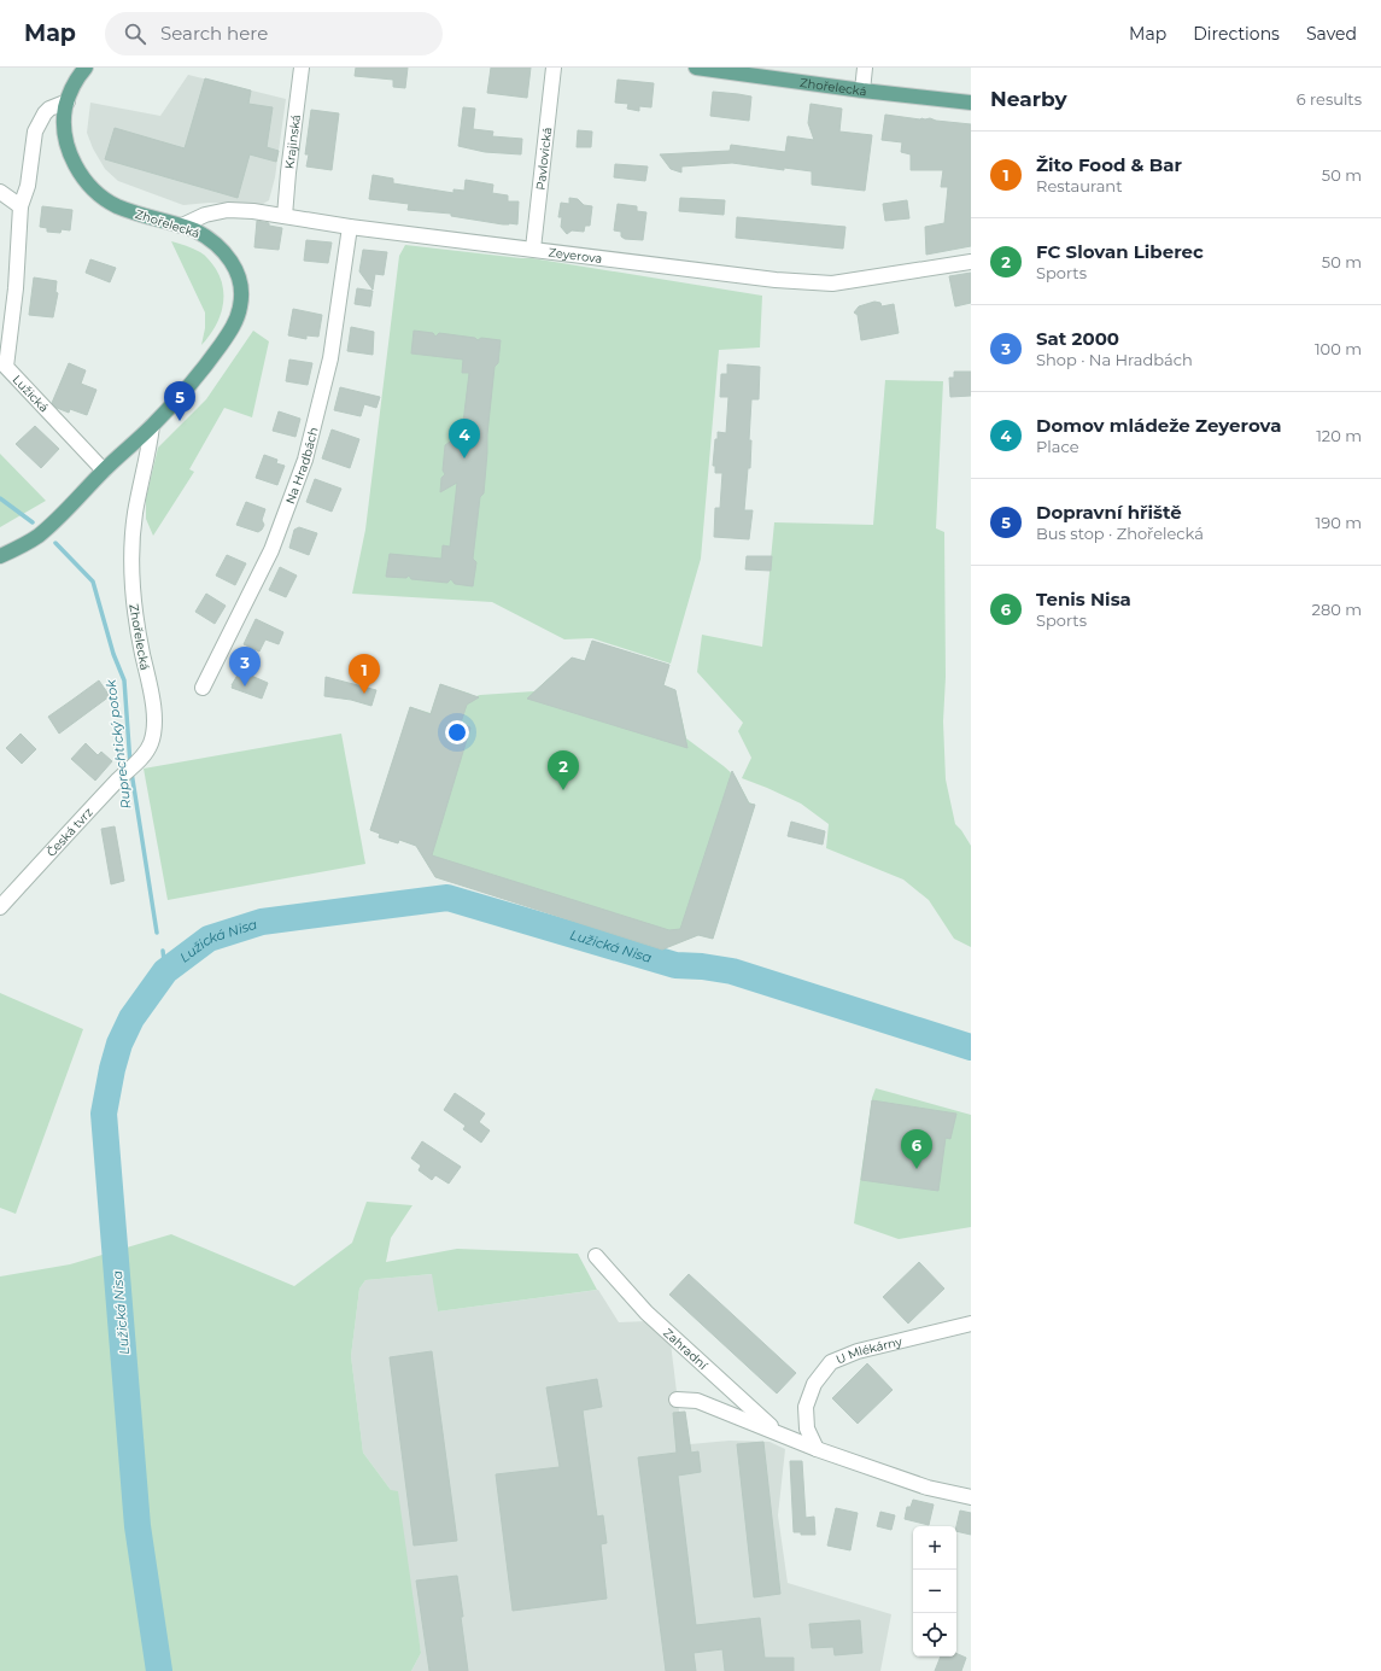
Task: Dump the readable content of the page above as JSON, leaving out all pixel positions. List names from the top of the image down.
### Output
{
  "streets": {
    "main road": ["Zhořelecká"],
    "street": [
      "Krajinská",
      "Pavlovická",
      "Zeyerova",
      "Lužická",
      "Na Hradbách",
      "Česká tvrz",
      "Zahradní",
      "U Mlékárny"
    ]
  },
  "crossings": [
    ["Zhořelecká", "Zeyerova"],
    ["Zhořelecká", "Lužická"],
    ["Zhořelecká", "Česká tvrz"],
    ["Krajinská", "Zeyerova"],
    ["Pavlovická", "Zeyerova"],
    ["Zeyerova", "Na Hradbách"],
    ["Zahradní", "U Mlékárny"]
  ],
  "water": ["Ruprechtický potok", "Lužická Nisa"],
  "page": {
    "header": "Map",
    "search": "Search here",
    "nav": ["Map", "Directions", "Saved"],
    "heading": ["Nearby", "6 results"],
    "list": [
      {
        "mark": "1",
        "name": "Žito Food & Bar",
        "note": "Restaurant",
        "value": "50 m"
      },
      {
        "mark": "2",
        "name": "FC Slovan Liberec",
        "note": "Sports",
        "value": "50 m"
      },
      {
        "mark": "3",
        "name": "Sat 2000",
        "note": "Shop · Na Hradbách",
        "value": "100 m"
      },
      {
        "mark": "4",
        "name": "Domov mládeže Zeyerova",
        "note": "Place",
        "value": "120 m"
      },
      {
        "mark": "5",
        "name": "Dopravní hřiště",
        "note": "Bus stop · Zhořelecká",
        "value": "190 m"
      },
      {
        "mark": "6",
        "name": "Tenis Nisa",
        "note": "Sports",
        "value": "280 m"
      }
    ],
    "pins": [
      "5",
      "4",
      "3",
      "1",
      "2",
      "6"
    ],
    "map_buttons": ["+", "−"]
  }
}
